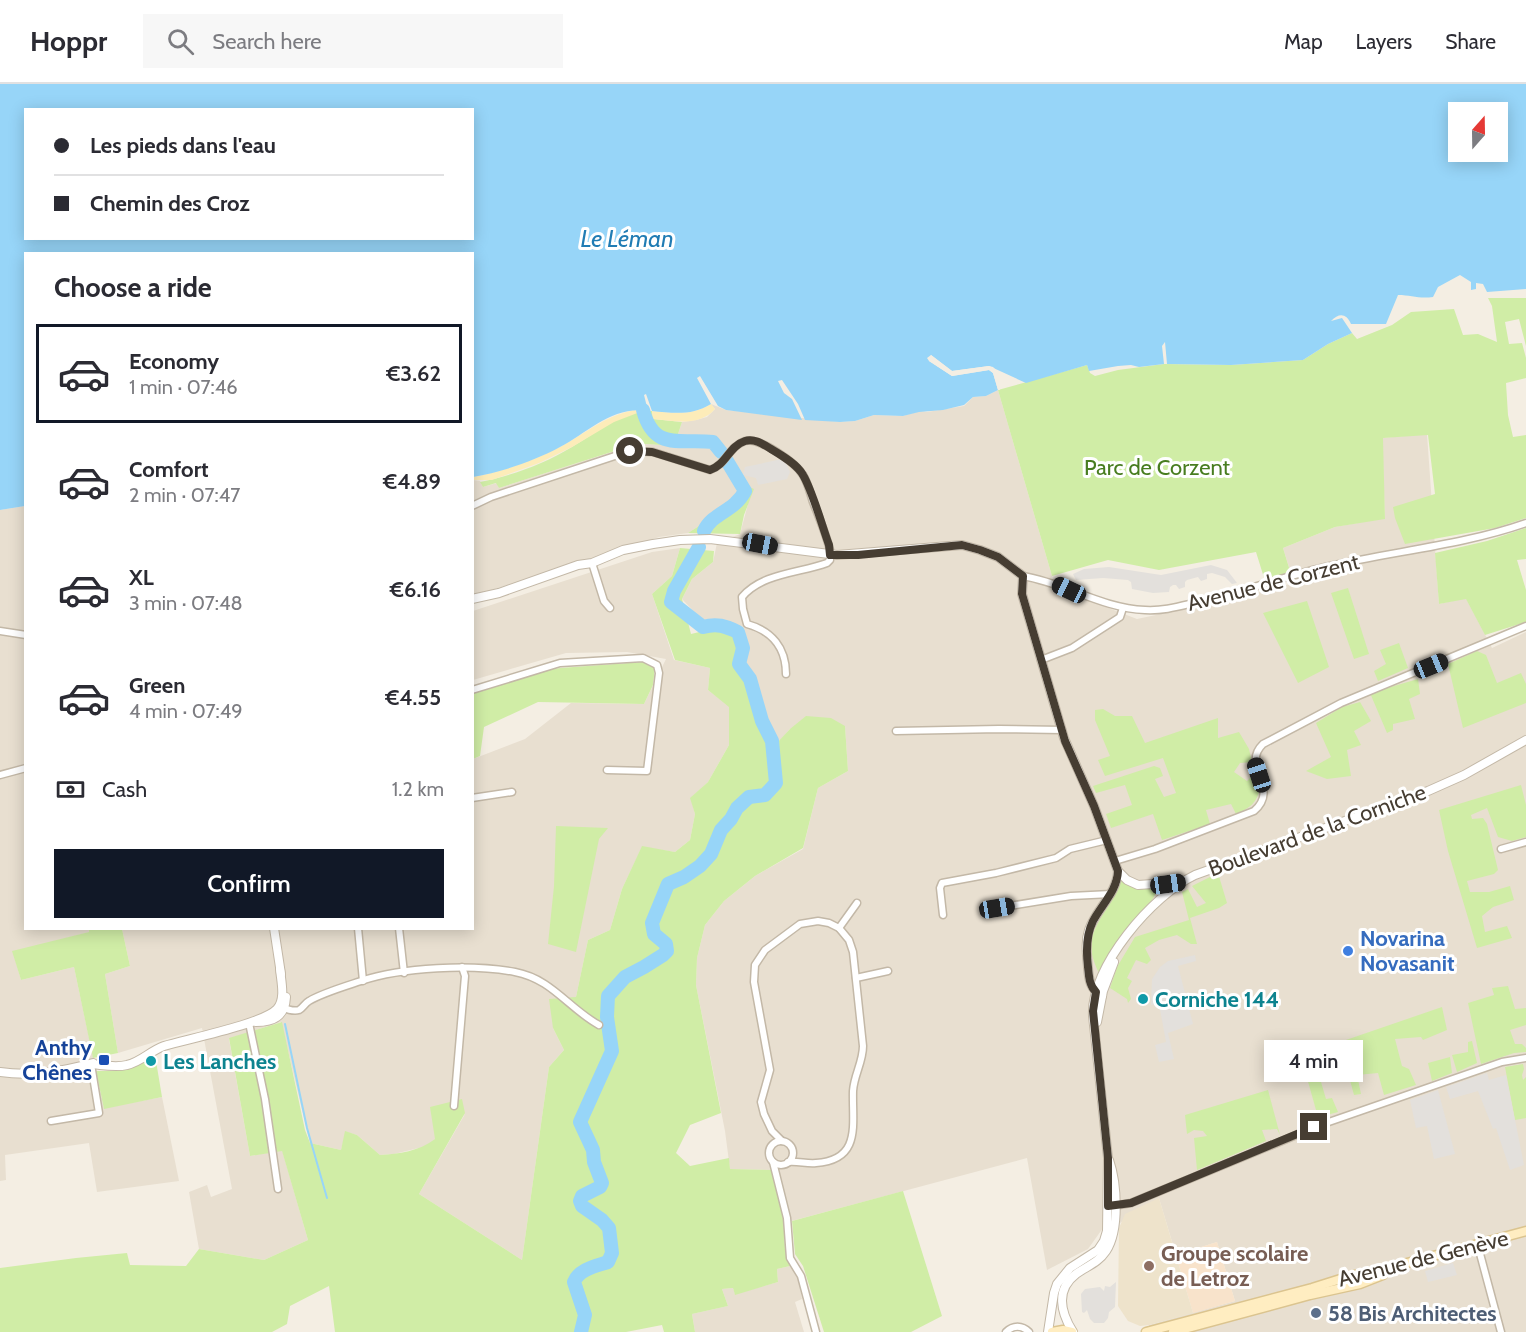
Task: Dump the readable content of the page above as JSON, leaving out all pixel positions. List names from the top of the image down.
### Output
{
  "streets": {
    "main road": ["Avenue de Genève"],
    "street": ["Avenue de Corzent", "Boulevard de la Corniche"]
  },
  "water": ["Le Léman"],
  "parks": ["Parc de Corzent"],
  "places": {
    "other": [
      "Novarina Novasanit",
      "Corniche 144",
      "Les Lanches",
      "Groupe scolaire de Letroz",
      "58 Bis Architectes"
    ],
    "transit": ["Anthy Chênes"]
  },
  "north": "top",
  "page": {
    "header": "Hoppr",
    "search": "Search here",
    "nav": ["Map", "Layers", "Share"],
    "banner": ["Les pieds dans l'eau", "Chemin des Croz"],
    "heading": "Choose a ride",
    "list": [
      {
        "name": "Economy",
        "note": "1 min · 07:46",
        "value": "€3.62"
      },
      {
        "name": "Comfort",
        "note": "2 min · 07:47",
        "value": "€4.89"
      },
      {
        "name": "XL",
        "note": "3 min · 07:48",
        "value": "€6.16"
      },
      {
        "name": "Green",
        "note": "4 min · 07:49",
        "value": "€4.55"
      }
    ],
    "pay": ["Cash", "1.2 km"],
    "buttons": "Confirm",
    "bubble": "4 min"
  }
}
